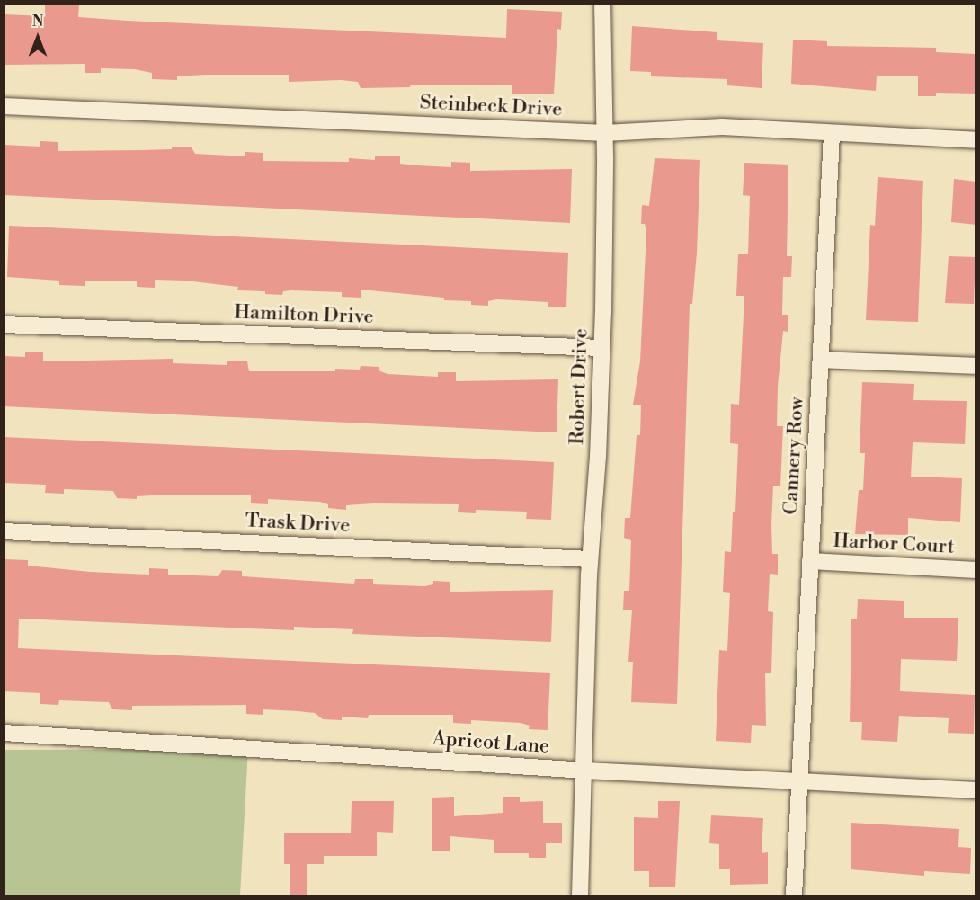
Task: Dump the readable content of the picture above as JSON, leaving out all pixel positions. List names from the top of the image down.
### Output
{
  "streets": {
    "street": [
      "Steinbeck Drive",
      "Hamilton Drive",
      "Robert Drive",
      "Cannery Row",
      "Trask Drive",
      "Harbor Court",
      "Apricot Lane"
    ]
  },
  "crossings": [
    ["Steinbeck Drive", "Robert Drive"],
    ["Steinbeck Drive", "Cannery Row"],
    ["Hamilton Drive", "Robert Drive"],
    ["Robert Drive", "Trask Drive"],
    ["Robert Drive", "Apricot Lane"],
    ["Cannery Row", "Harbor Court"],
    ["Cannery Row", "Apricot Lane"]
  ],
  "north": "top"
}
